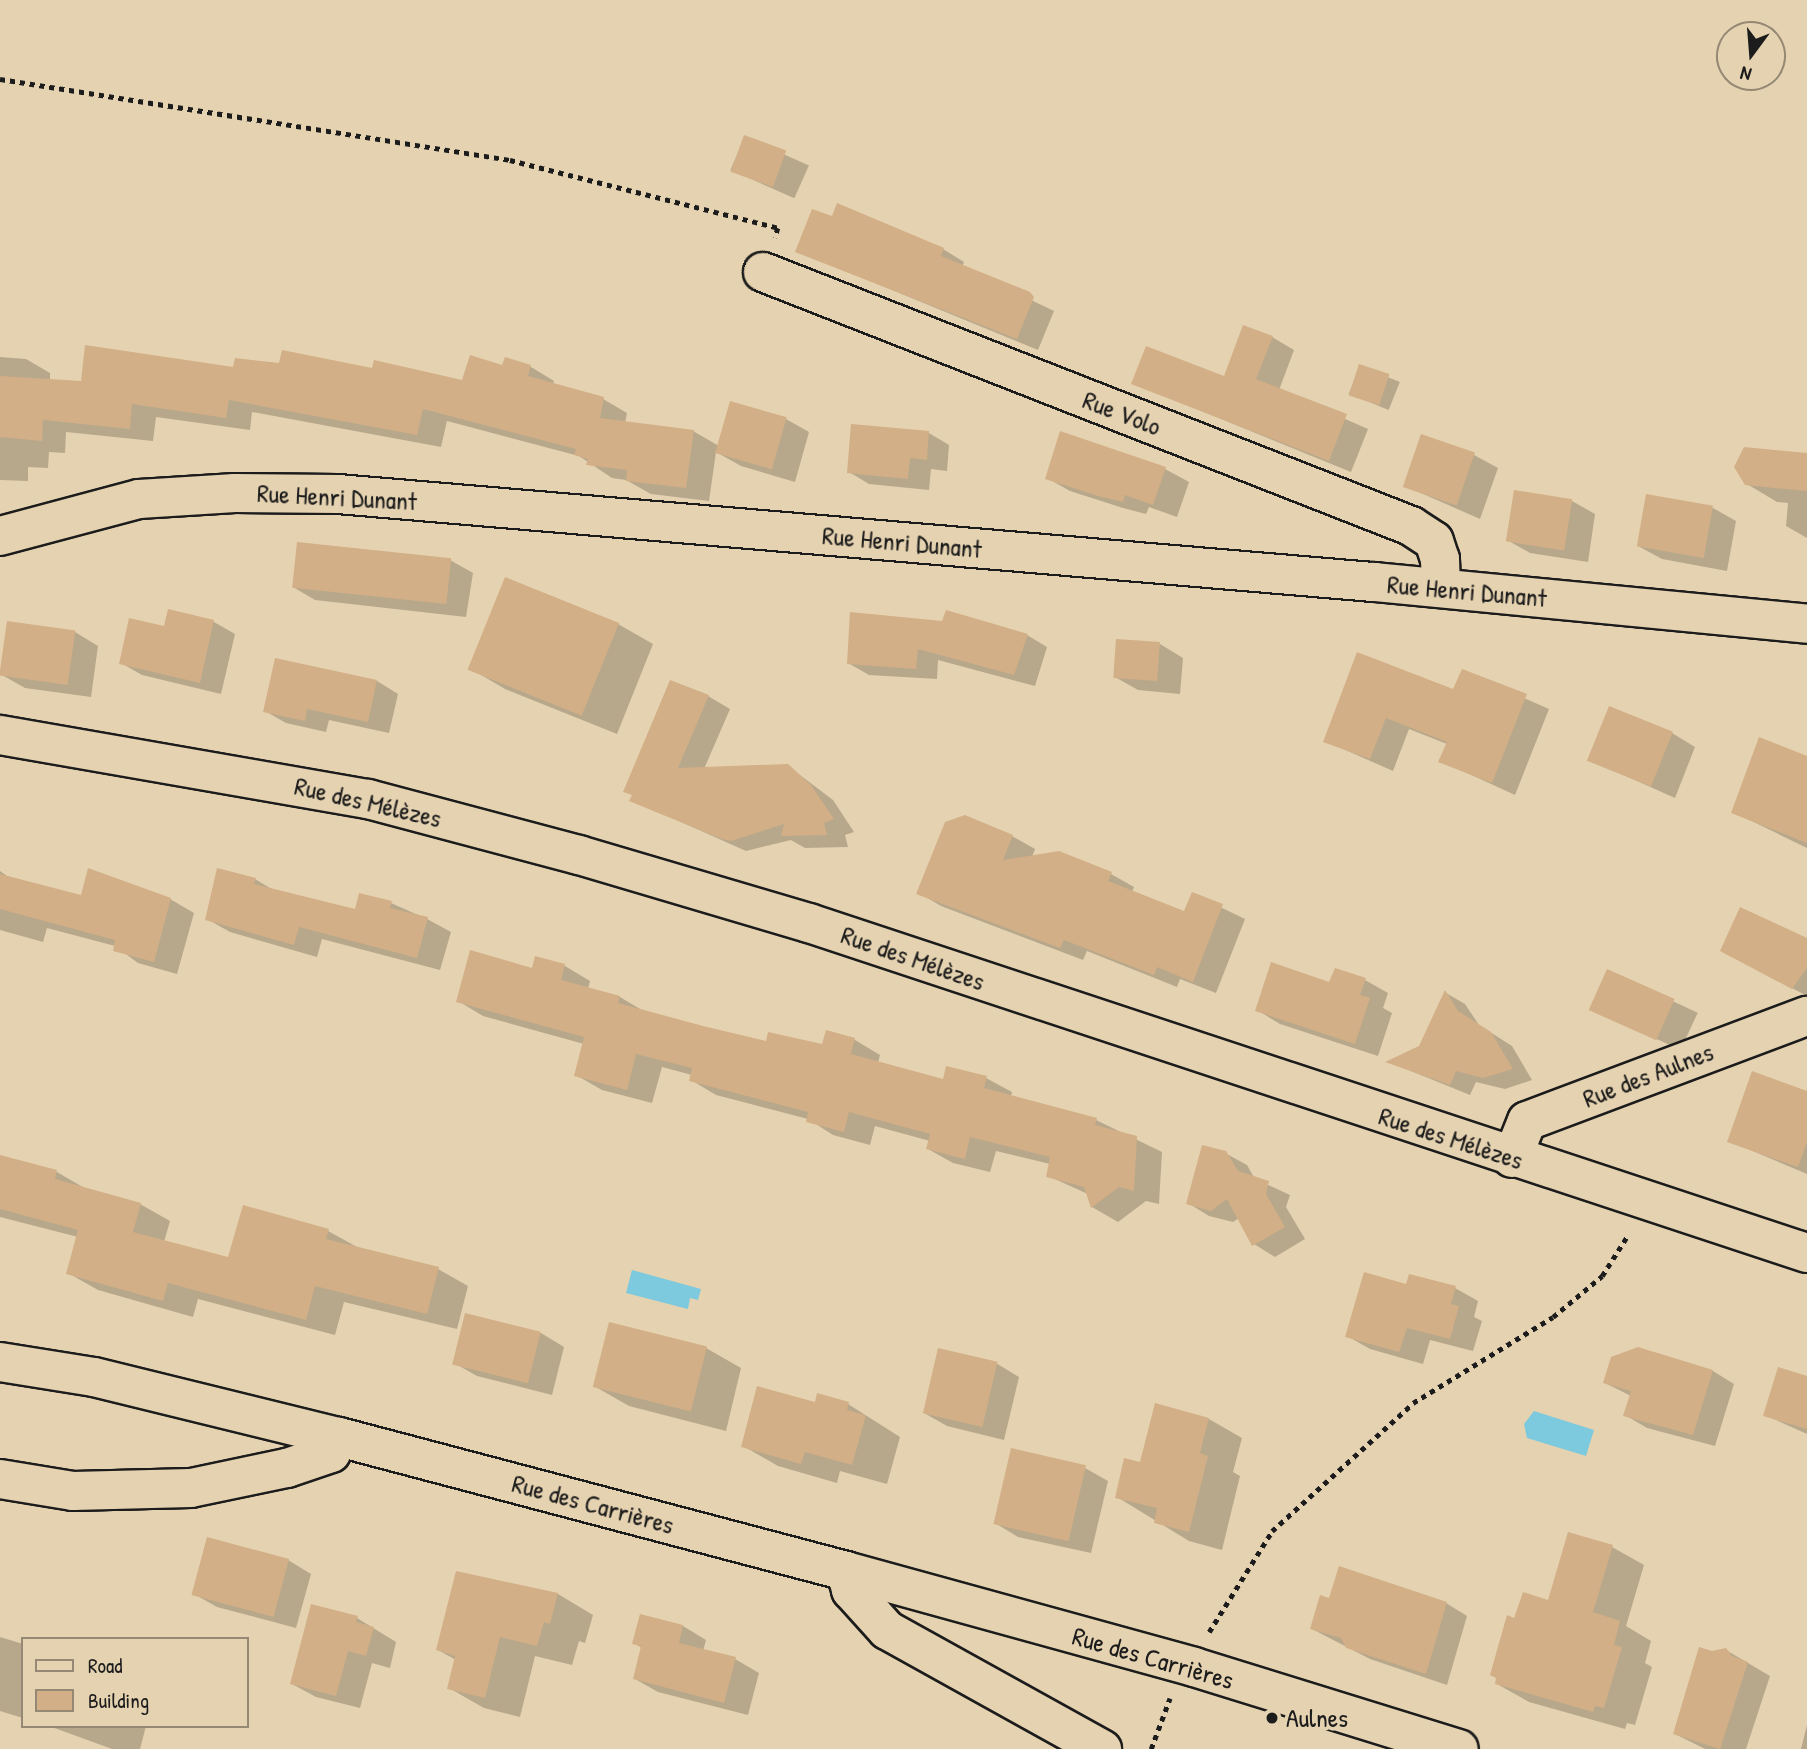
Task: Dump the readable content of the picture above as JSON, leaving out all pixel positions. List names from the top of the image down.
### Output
{
  "streets": {
    "street": [
      "Rue Volo",
      "Rue Henri Dunant",
      "Rue des Mélèzes",
      "Rue des Aulnes",
      "Rue des Carrières"
    ]
  },
  "crossings": [
    ["Rue Volo", "Rue Henri Dunant"],
    ["Rue des Mélèzes", "Rue des Aulnes"]
  ],
  "places": ["Aulnes"],
  "legend": ["Road", "Building"],
  "north": "bottom"
}
